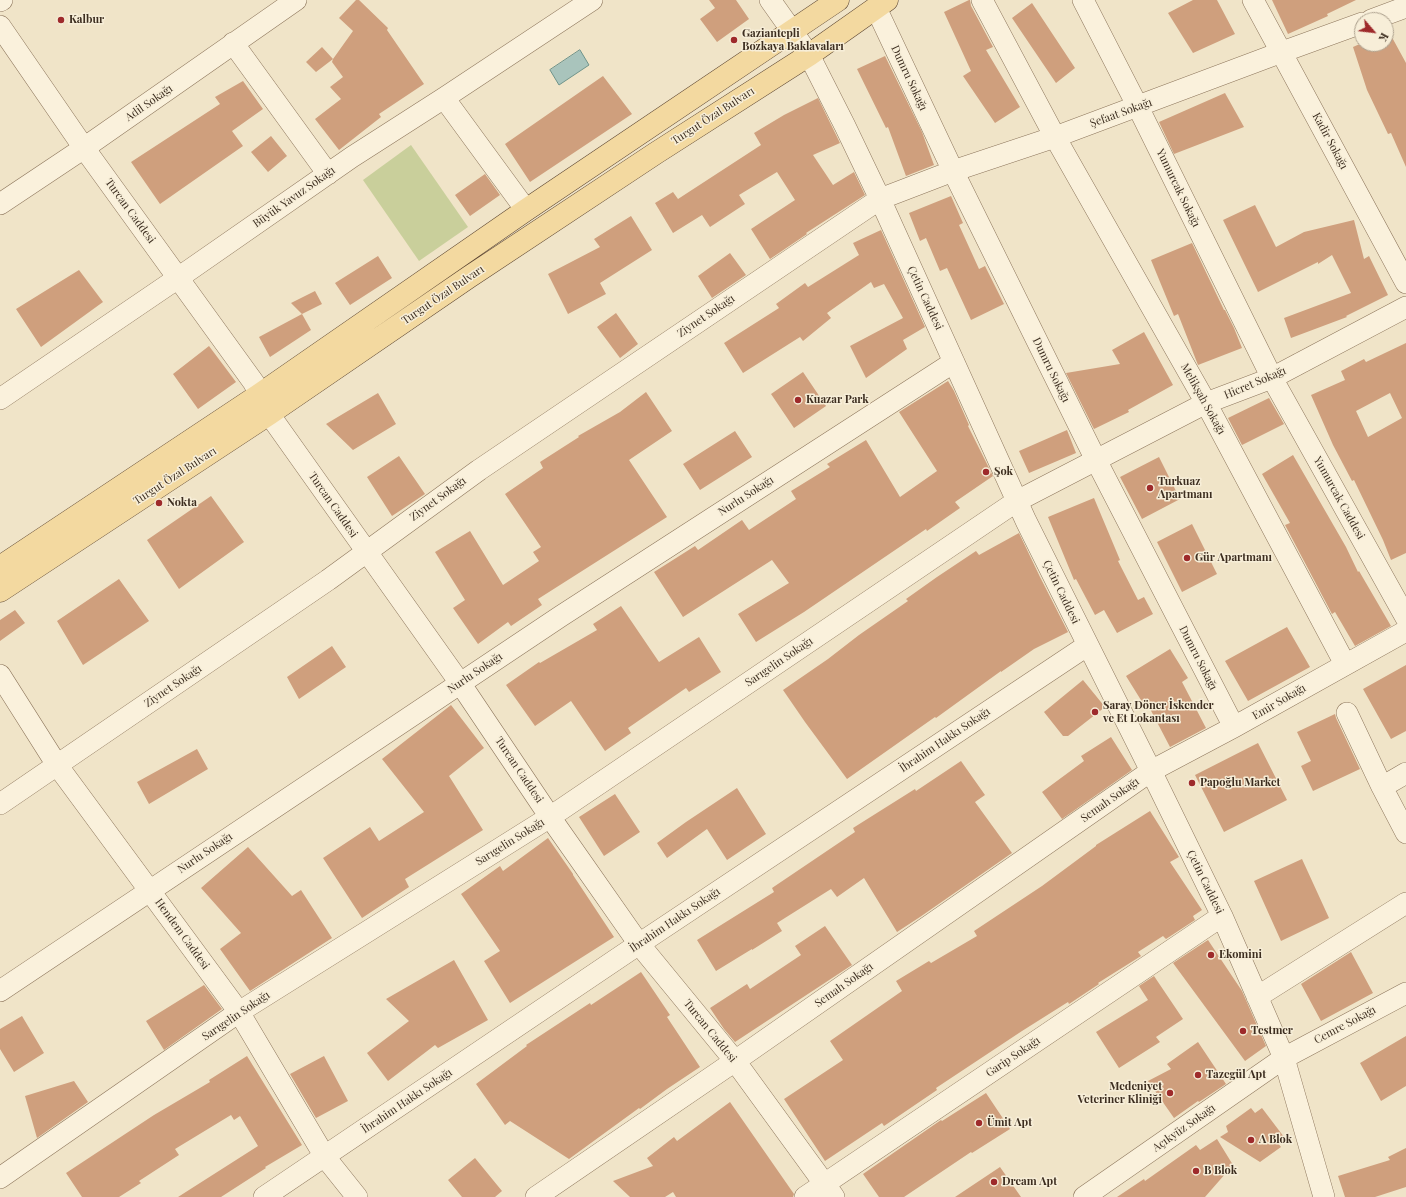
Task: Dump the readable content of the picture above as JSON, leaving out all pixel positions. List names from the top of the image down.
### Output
{
  "streets": {
    "main road": ["Turgut Özal Bulvarı"],
    "street": [
      "Dumru Sokağı",
      "Adil Sokağı",
      "Şefaat Sokağı",
      "Kadir Sokağı",
      "Yumurcak Sokağı",
      "Büyük Yavuz Sokağı",
      "Turcan Caddesi",
      "Çetin Caddesi",
      "Ziynet Sokağı",
      "Hicret Sokağı",
      "Melikşah Sokağı",
      "Nurlu Sokağı",
      "Yumurcak Caddesi",
      "Sarıgelin Sokağı",
      "Emir Sokağı",
      "İbrahim Hakkı Sokağı",
      "Semah Sokağı",
      "Hendem Caddesi",
      "Cemre Sokağı",
      "Garip Sokağı",
      "Açıkyüz Sokağı"
    ]
  },
  "crossings": [
    ["Dumru Sokağı", "Şefaat Sokağı"],
    ["Dumru Sokağı", "Turgut Özal Bulvarı"],
    ["Dumru Sokağı", "Hicret Sokağı"],
    ["Dumru Sokağı", "Emir Sokağı"],
    ["Adil Sokağı", "Turcan Caddesi"],
    ["Şefaat Sokağı", "Kadir Sokağı"],
    ["Şefaat Sokağı", "Yumurcak Sokağı"],
    ["Şefaat Sokağı", "Çetin Caddesi"],
    ["Şefaat Sokağı", "Ziynet Sokağı"],
    ["Şefaat Sokağı", "Melikşah Sokağı"],
    ["Turgut Özal Bulvarı", "Turcan Caddesi"],
    ["Turgut Özal Bulvarı", "Çetin Caddesi"],
    ["Yumurcak Sokağı", "Hicret Sokağı"],
    ["Yumurcak Sokağı", "Yumurcak Caddesi"],
    ["Büyük Yavuz Sokağı", "Turcan Caddesi"],
    ["Turcan Caddesi", "Ziynet Sokağı"],
    ["Turcan Caddesi", "Nurlu Sokağı"],
    ["Turcan Caddesi", "Sarıgelin Sokağı"],
    ["Turcan Caddesi", "İbrahim Hakkı Sokağı"],
    ["Turcan Caddesi", "Semah Sokağı"],
    ["Turcan Caddesi", "Garip Sokağı"],
    ["Çetin Caddesi", "Ziynet Sokağı"],
    ["Çetin Caddesi", "Hicret Sokağı"],
    ["Çetin Caddesi", "Nurlu Sokağı"],
    ["Çetin Caddesi", "Sarıgelin Sokağı"],
    ["Çetin Caddesi", "Emir Sokağı"],
    ["Çetin Caddesi", "İbrahim Hakkı Sokağı"],
    ["Çetin Caddesi", "Semah Sokağı"],
    ["Çetin Caddesi", "Cemre Sokağı"],
    ["Çetin Caddesi", "Garip Sokağı"],
    ["Çetin Caddesi", "Açıkyüz Sokağı"],
    ["Ziynet Sokağı", "Hendem Caddesi"],
    ["Hicret Sokağı", "Melikşah Sokağı"],
    ["Hicret Sokağı", "Yumurcak Caddesi"],
    ["Hicret Sokağı", "Sarıgelin Sokağı"],
    ["Melikşah Sokağı", "Emir Sokağı"],
    ["Nurlu Sokağı", "Hendem Caddesi"],
    ["Sarıgelin Sokağı", "Hendem Caddesi"],
    ["Emir Sokağı", "Semah Sokağı"],
    ["İbrahim Hakkı Sokağı", "Hendem Caddesi"],
    ["Cemre Sokağı", "Açıkyüz Sokağı"]
  ],
  "places": [
    "Kalbur",
    "Gaziantepli Bozkaya Baklavaları",
    "Kuazar Park",
    "Şok",
    "Turkuaz Apartmanı",
    "Nokta",
    "Gür Apartmanı",
    "Saray Döner İskender ve Et Lokantası",
    "Papoğlu Market",
    "Ekomini",
    "Testmer",
    "Tazegül Apt",
    "Medeniyet Veteriner Kliniği",
    "Ümit Apt",
    "A Blok",
    "B Blok",
    "Dream Apt"
  ],
  "north": "bottom right"
}
